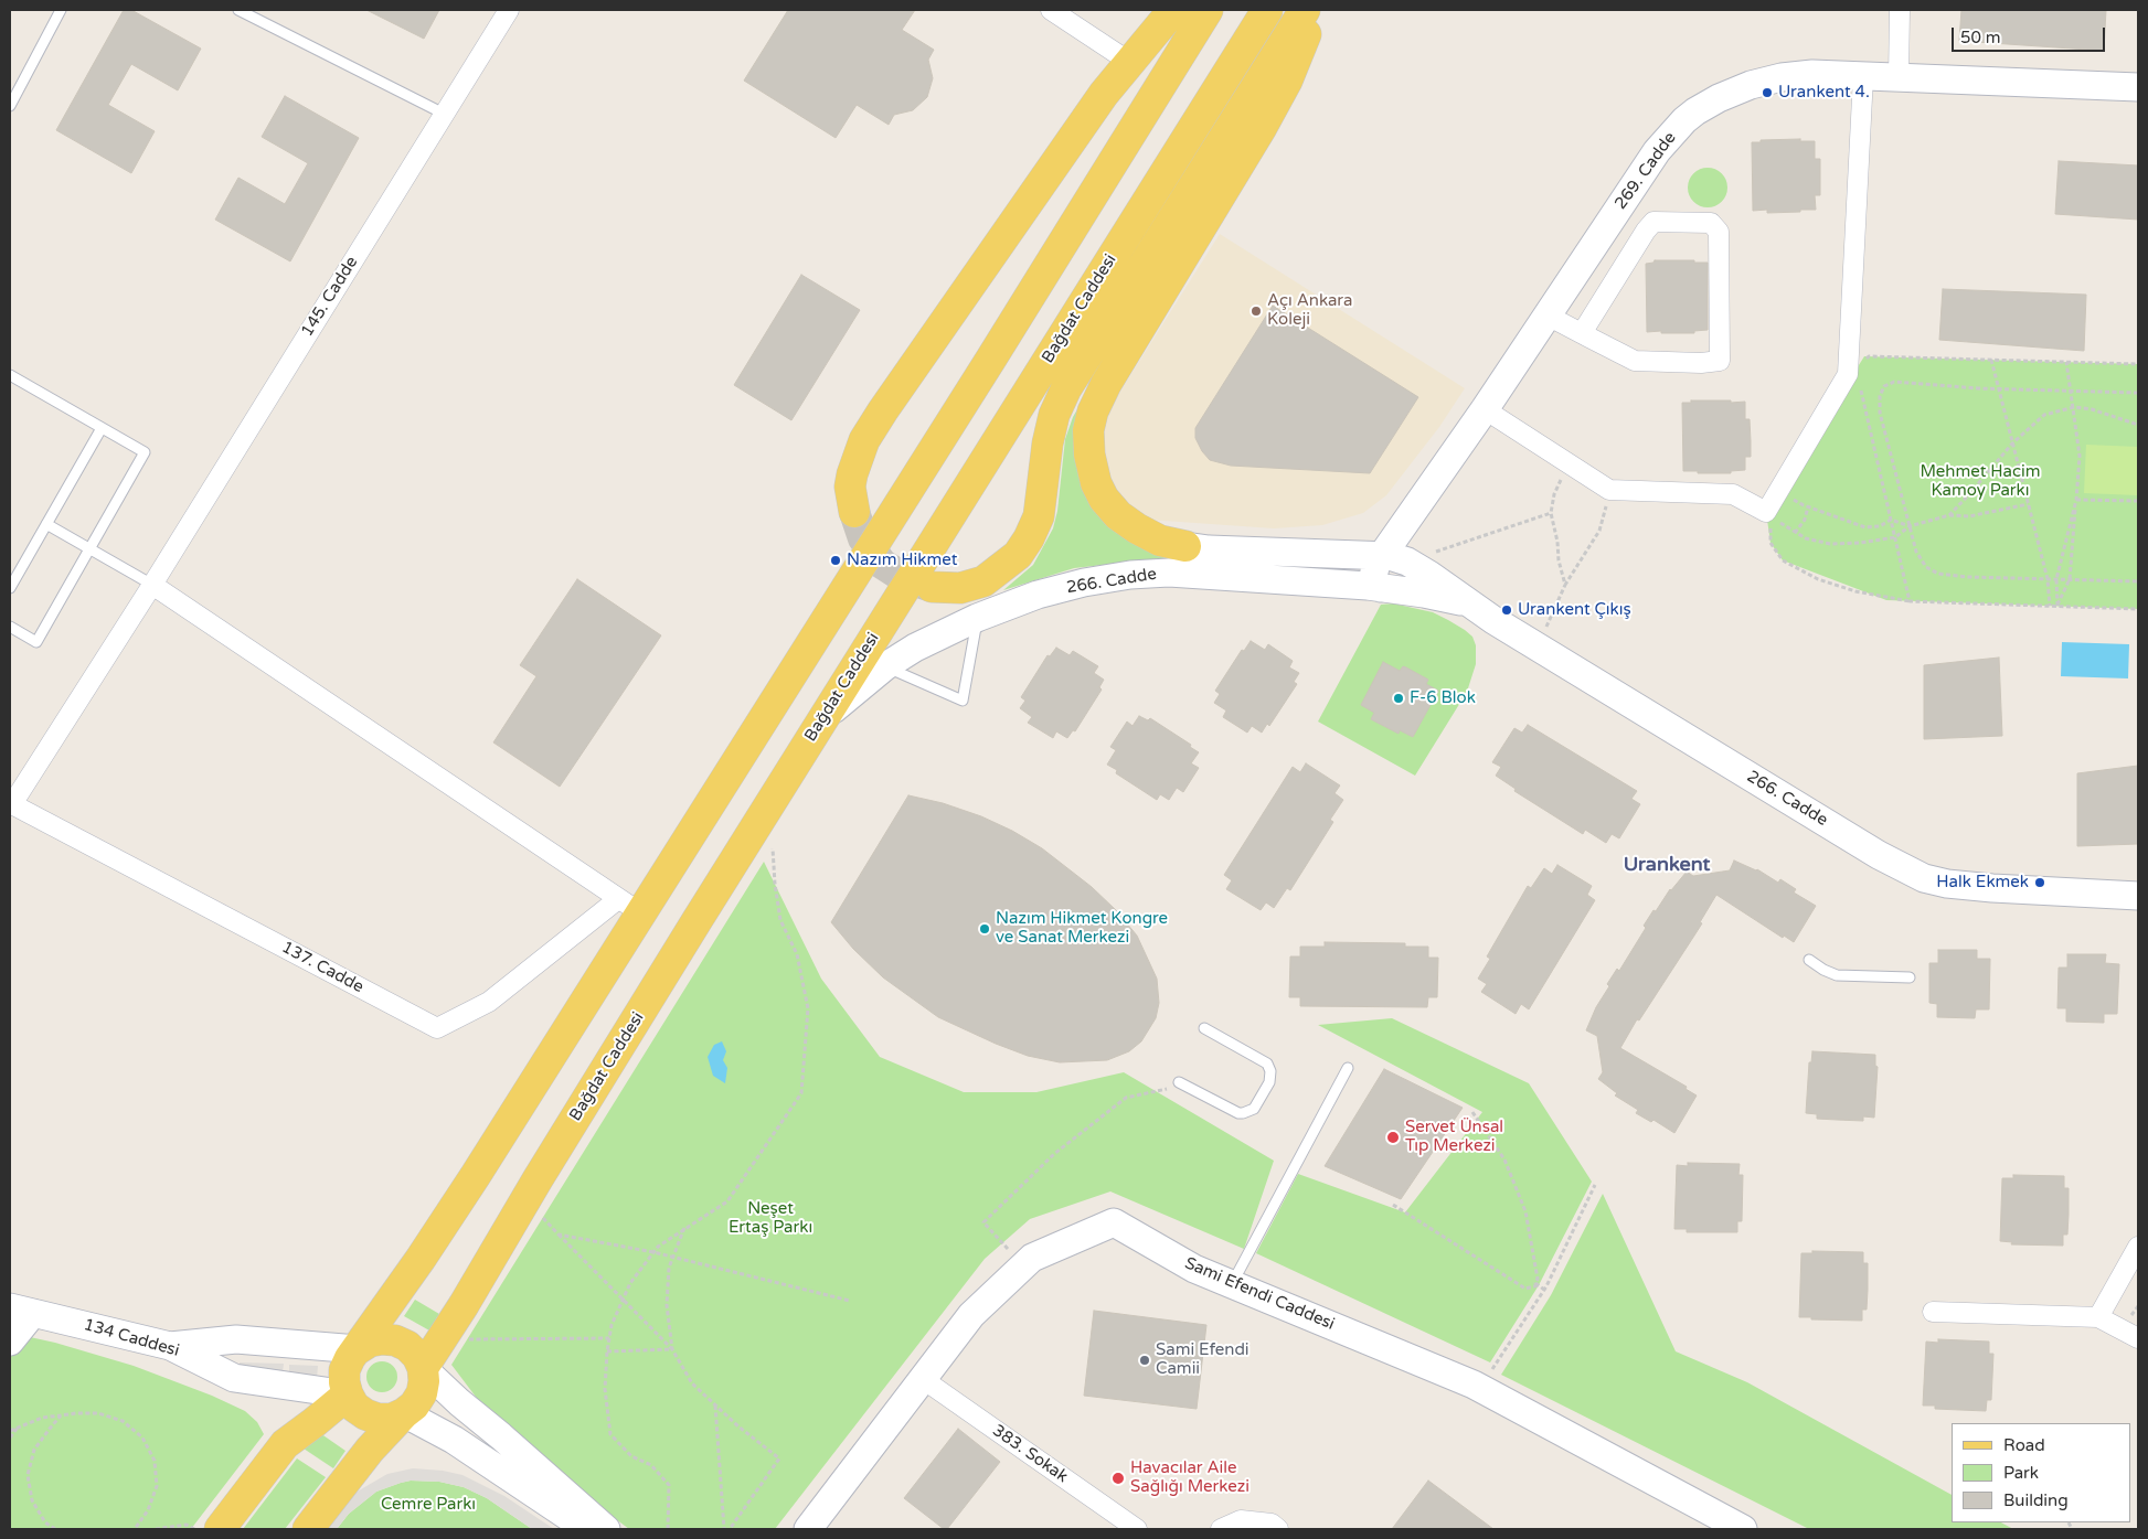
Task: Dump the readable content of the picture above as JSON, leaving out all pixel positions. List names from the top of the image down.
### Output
{
  "streets": {
    "main road": [
      "269. Cadde",
      "Bağdat Caddesi",
      "266. Cadde",
      "Sami Efendi Caddesi",
      "134 Caddesi"
    ],
    "street": ["145. Cadde", "137. Cadde", "383. Sokak"]
  },
  "crossings": [
    ["269. Cadde", "266. Cadde"],
    ["145. Cadde", "137. Cadde"],
    ["Bağdat Caddesi", "266. Cadde"],
    ["Bağdat Caddesi", "134 Caddesi"],
    ["Sami Efendi Caddesi", "383. Sokak"]
  ],
  "districts": ["Urankent"],
  "parks": ["Mehmet Hacim Kamoy Parkı", "Neşet Ertaş Parkı", "Cemre Parkı"],
  "places": [
    "Urankent 4.",
    "Açı Ankara Koleji",
    "Nazım Hikmet",
    "Urankent Çıkış",
    "F-6 Blok",
    "Halk Ekmek",
    "Nazım Hikmet Kongre ve Sanat Merkezi",
    "Servet Ünsal Tıp Merkezi",
    "Sami Efendi Camii",
    "Havacılar Aile Sağlığı Merkezi"
  ],
  "legend": ["Road", "Park", "Building"],
  "scale_bar": "50 m"
}
